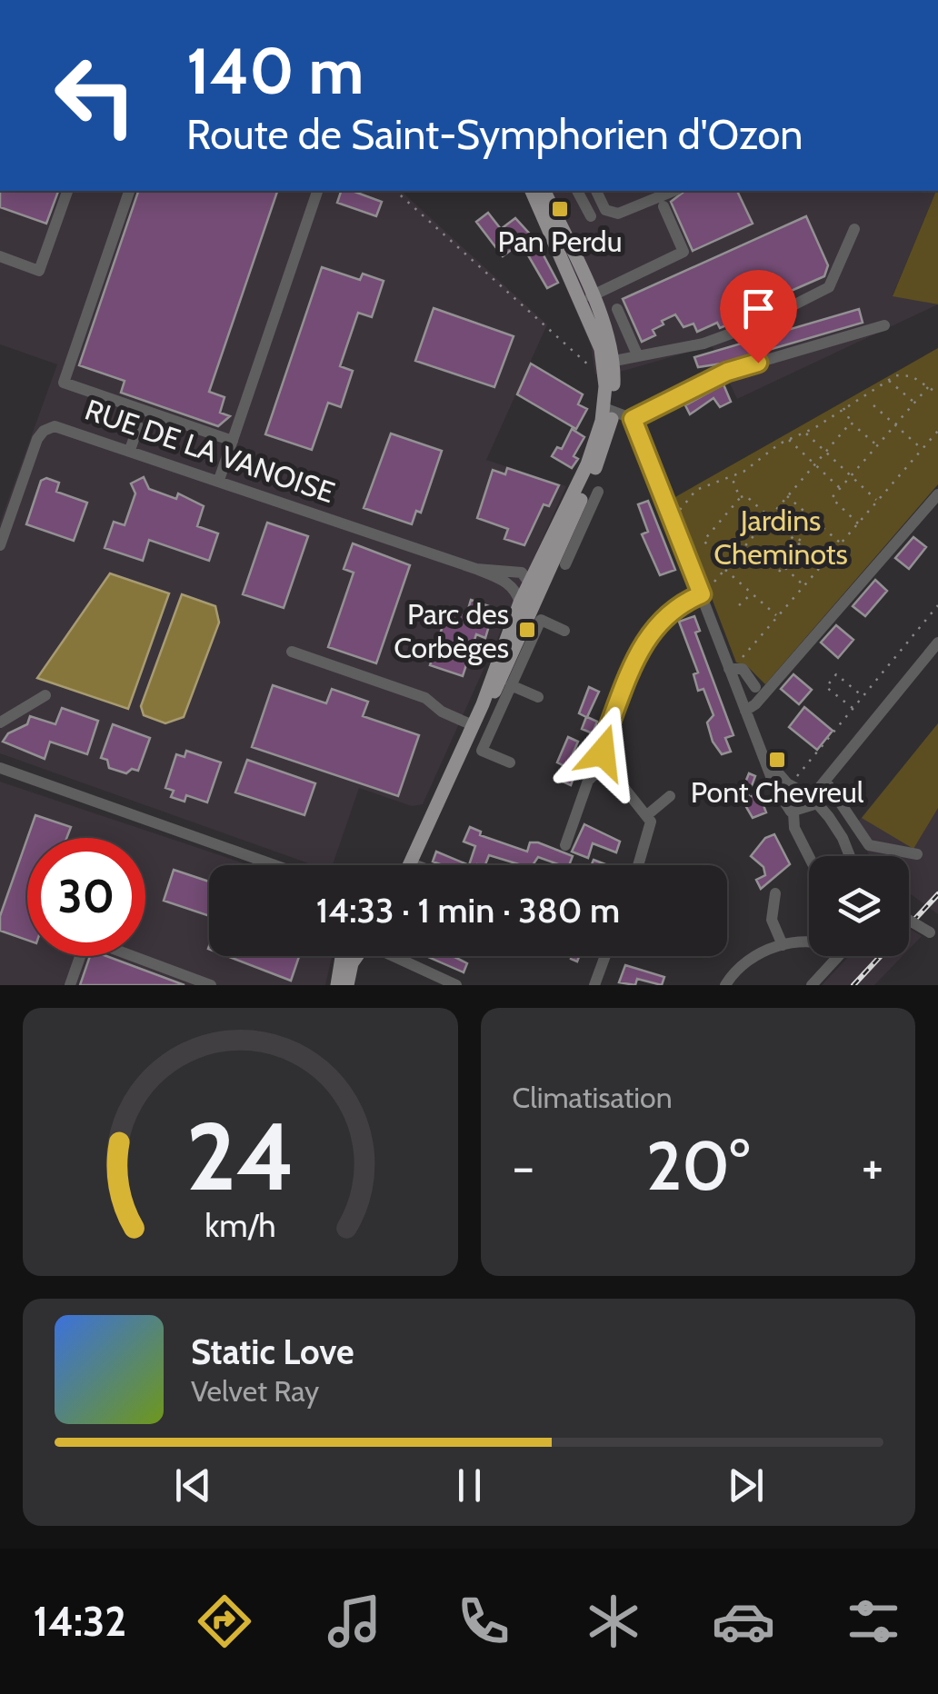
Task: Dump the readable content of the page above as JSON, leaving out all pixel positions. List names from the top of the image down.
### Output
{
  "streets": {
    "street": ["RUE DE LA VANOISE"]
  },
  "parks": ["Jardins Cheminots"],
  "places": {
    "transit": ["Pan Perdu", "Parc des Corbèges", "Pont Chevreul"]
  },
  "page": {
    "turn": ["140 m", "Route de Saint-Symphorien d'Ozon"],
    "limit": "30",
    "trip": "14:33 · 1 min · 380 m",
    "tile": "Climatisation",
    "heat": ["−", "20°", "+"],
    "song": ["Static Love", "Velvet Ray"],
    "tabs": "14:32",
    "gauge": ["24", "km/h"]
  }
}
